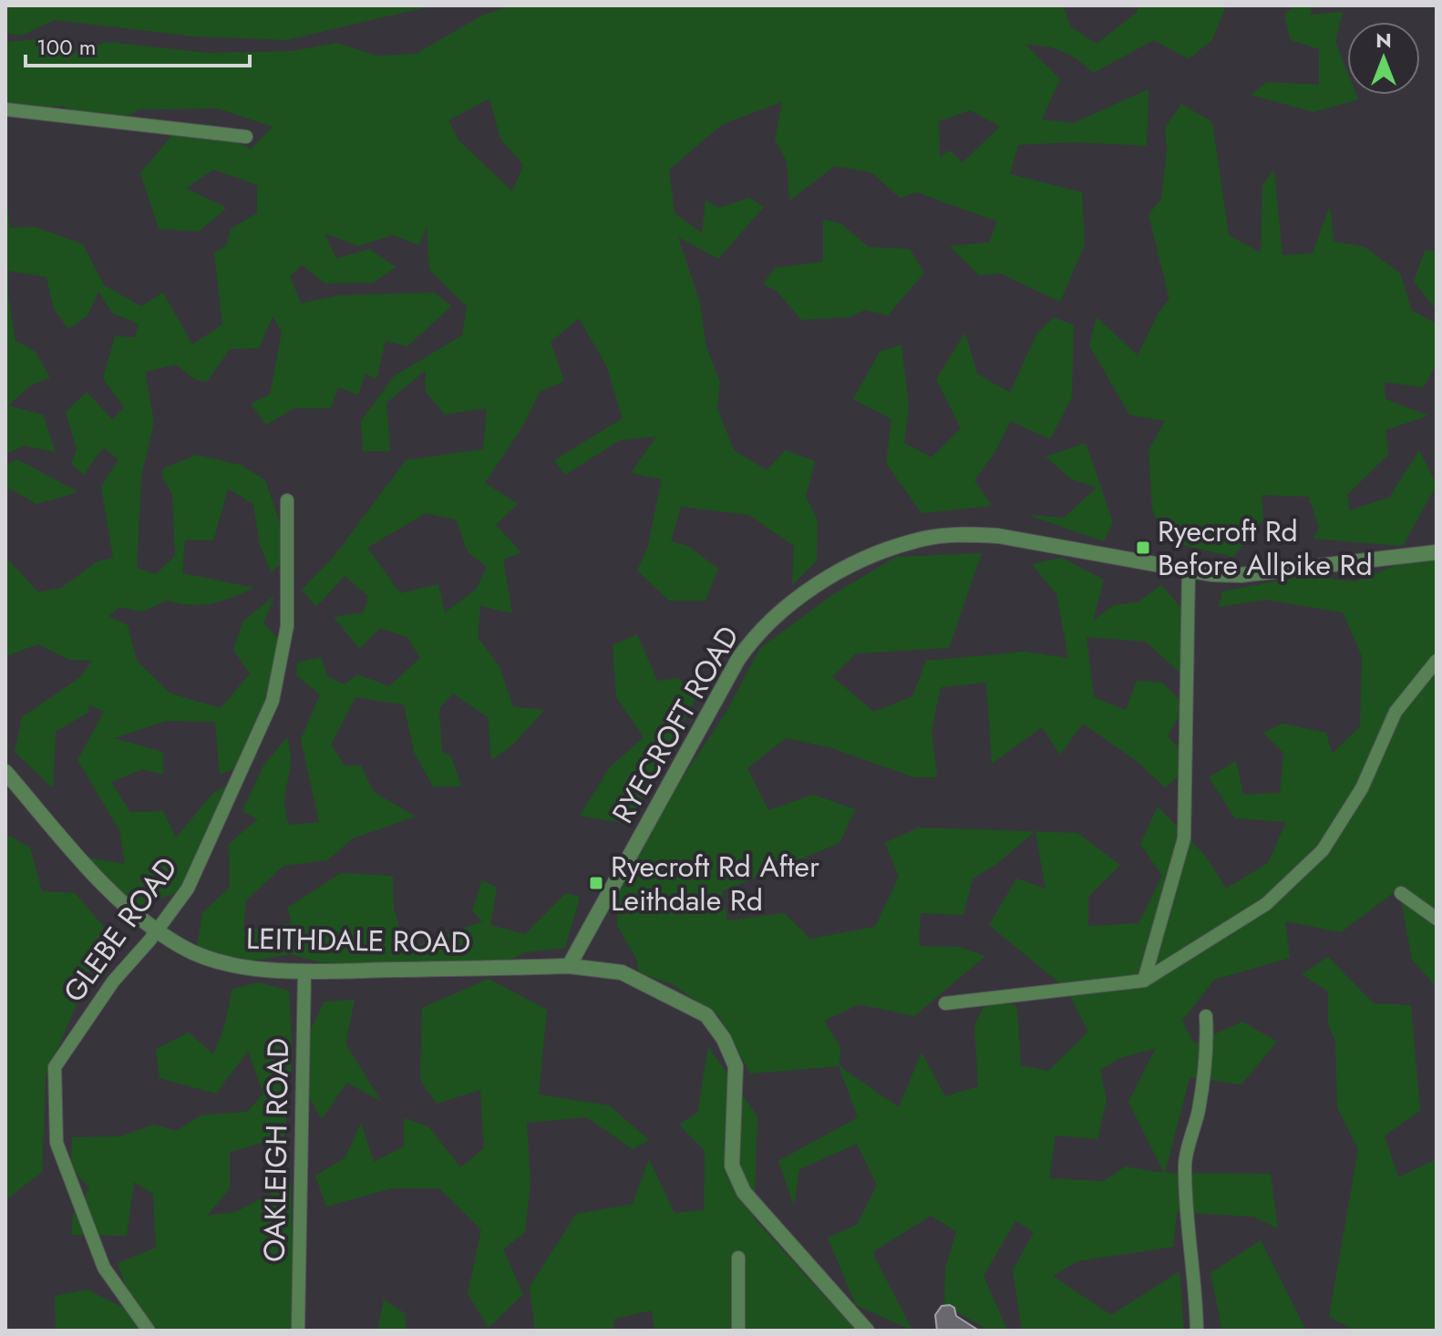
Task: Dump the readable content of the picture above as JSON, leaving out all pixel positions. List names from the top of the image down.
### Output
{
  "streets": {
    "street": [
      "RYECROFT ROAD",
      "GLEBE ROAD",
      "LEITHDALE ROAD",
      "OAKLEIGH ROAD"
    ]
  },
  "crossings": [
    ["RYECROFT ROAD", "LEITHDALE ROAD"],
    ["GLEBE ROAD", "LEITHDALE ROAD"],
    ["LEITHDALE ROAD", "OAKLEIGH ROAD"]
  ],
  "places": {
    "transit": ["Ryecroft Rd Before Allpike Rd", "Ryecroft Rd After Leithdale Rd"]
  },
  "scale_bar": "100 m",
  "north": "top"
}
